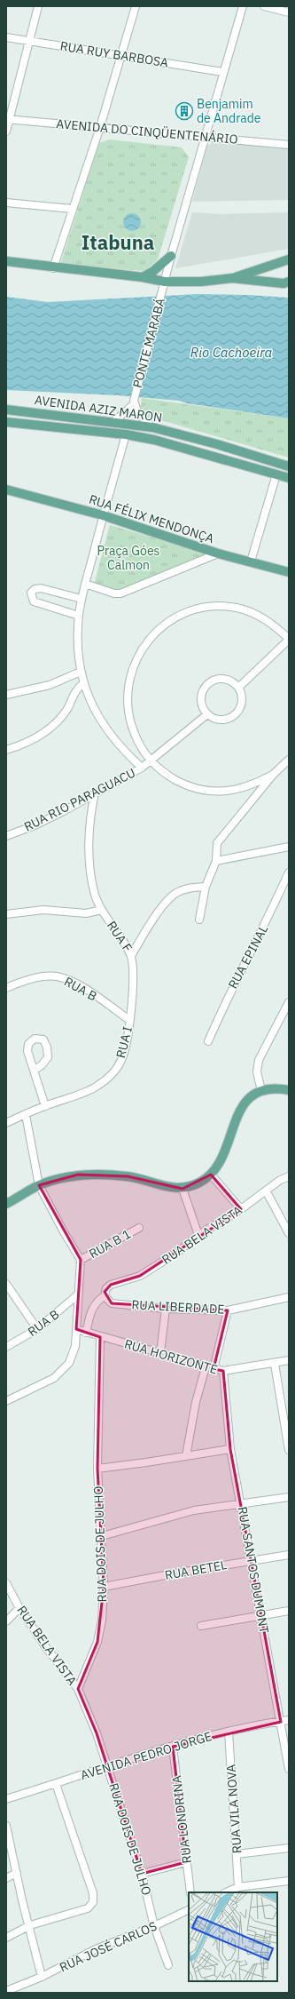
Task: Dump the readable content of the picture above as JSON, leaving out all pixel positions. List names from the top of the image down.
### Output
{
  "streets": {
    "main road": ["AVENIDA AZIZ MARON", "RUA FÉLIX MENDONÇA"],
    "street": [
      "RUA RUY BARBOSA",
      "AVENIDA DO CINQÜENTENÁRIO",
      "PONTE MARABÁ",
      "RUA RIO PARAGUACU",
      "RUA F",
      "RUA EPINAL",
      "RUA B",
      "RUA I",
      "RUA BELA VISTA",
      "RUA B 1",
      "RUA LIBERDADE",
      "RUA HORIZONTE",
      "RUA DOIS DE JULHO",
      "RUA BETEL",
      "RUA SANTOS DUMONT",
      "AVENIDA PEDRO JORGE",
      "RUA VILA NOVA",
      "RUA LONDRINA",
      "RUA JOSÉ CARLOS"
    ]
  },
  "crossings": [
    ["RUA RUY BARBOSA", "PONTE MARABÁ"],
    ["AVENIDA DO CINQÜENTENÁRIO", "PONTE MARABÁ"],
    ["PONTE MARABÁ", "AVENIDA AZIZ MARON"],
    ["RUA F", "RUA I"],
    ["RUA B", "RUA I"],
    ["RUA BELA VISTA", "RUA LIBERDADE"],
    ["RUA BELA VISTA", "RUA DOIS DE JULHO"],
    ["RUA HORIZONTE", "RUA DOIS DE JULHO"],
    ["RUA HORIZONTE", "RUA SANTOS DUMONT"],
    ["RUA DOIS DE JULHO", "RUA BETEL"],
    ["RUA DOIS DE JULHO", "AVENIDA PEDRO JORGE"],
    ["RUA DOIS DE JULHO", "RUA JOSÉ CARLOS"],
    ["RUA BETEL", "RUA SANTOS DUMONT"],
    ["RUA SANTOS DUMONT", "AVENIDA PEDRO JORGE"],
    ["AVENIDA PEDRO JORGE", "RUA VILA NOVA"],
    ["AVENIDA PEDRO JORGE", "RUA LONDRINA"]
  ],
  "districts": ["Itabuna"],
  "water": ["Rio Cachoeira"],
  "parks": ["Praça Góes Calmon"],
  "places": {
    "building": ["Benjamim de Andrade"]
  }
}
